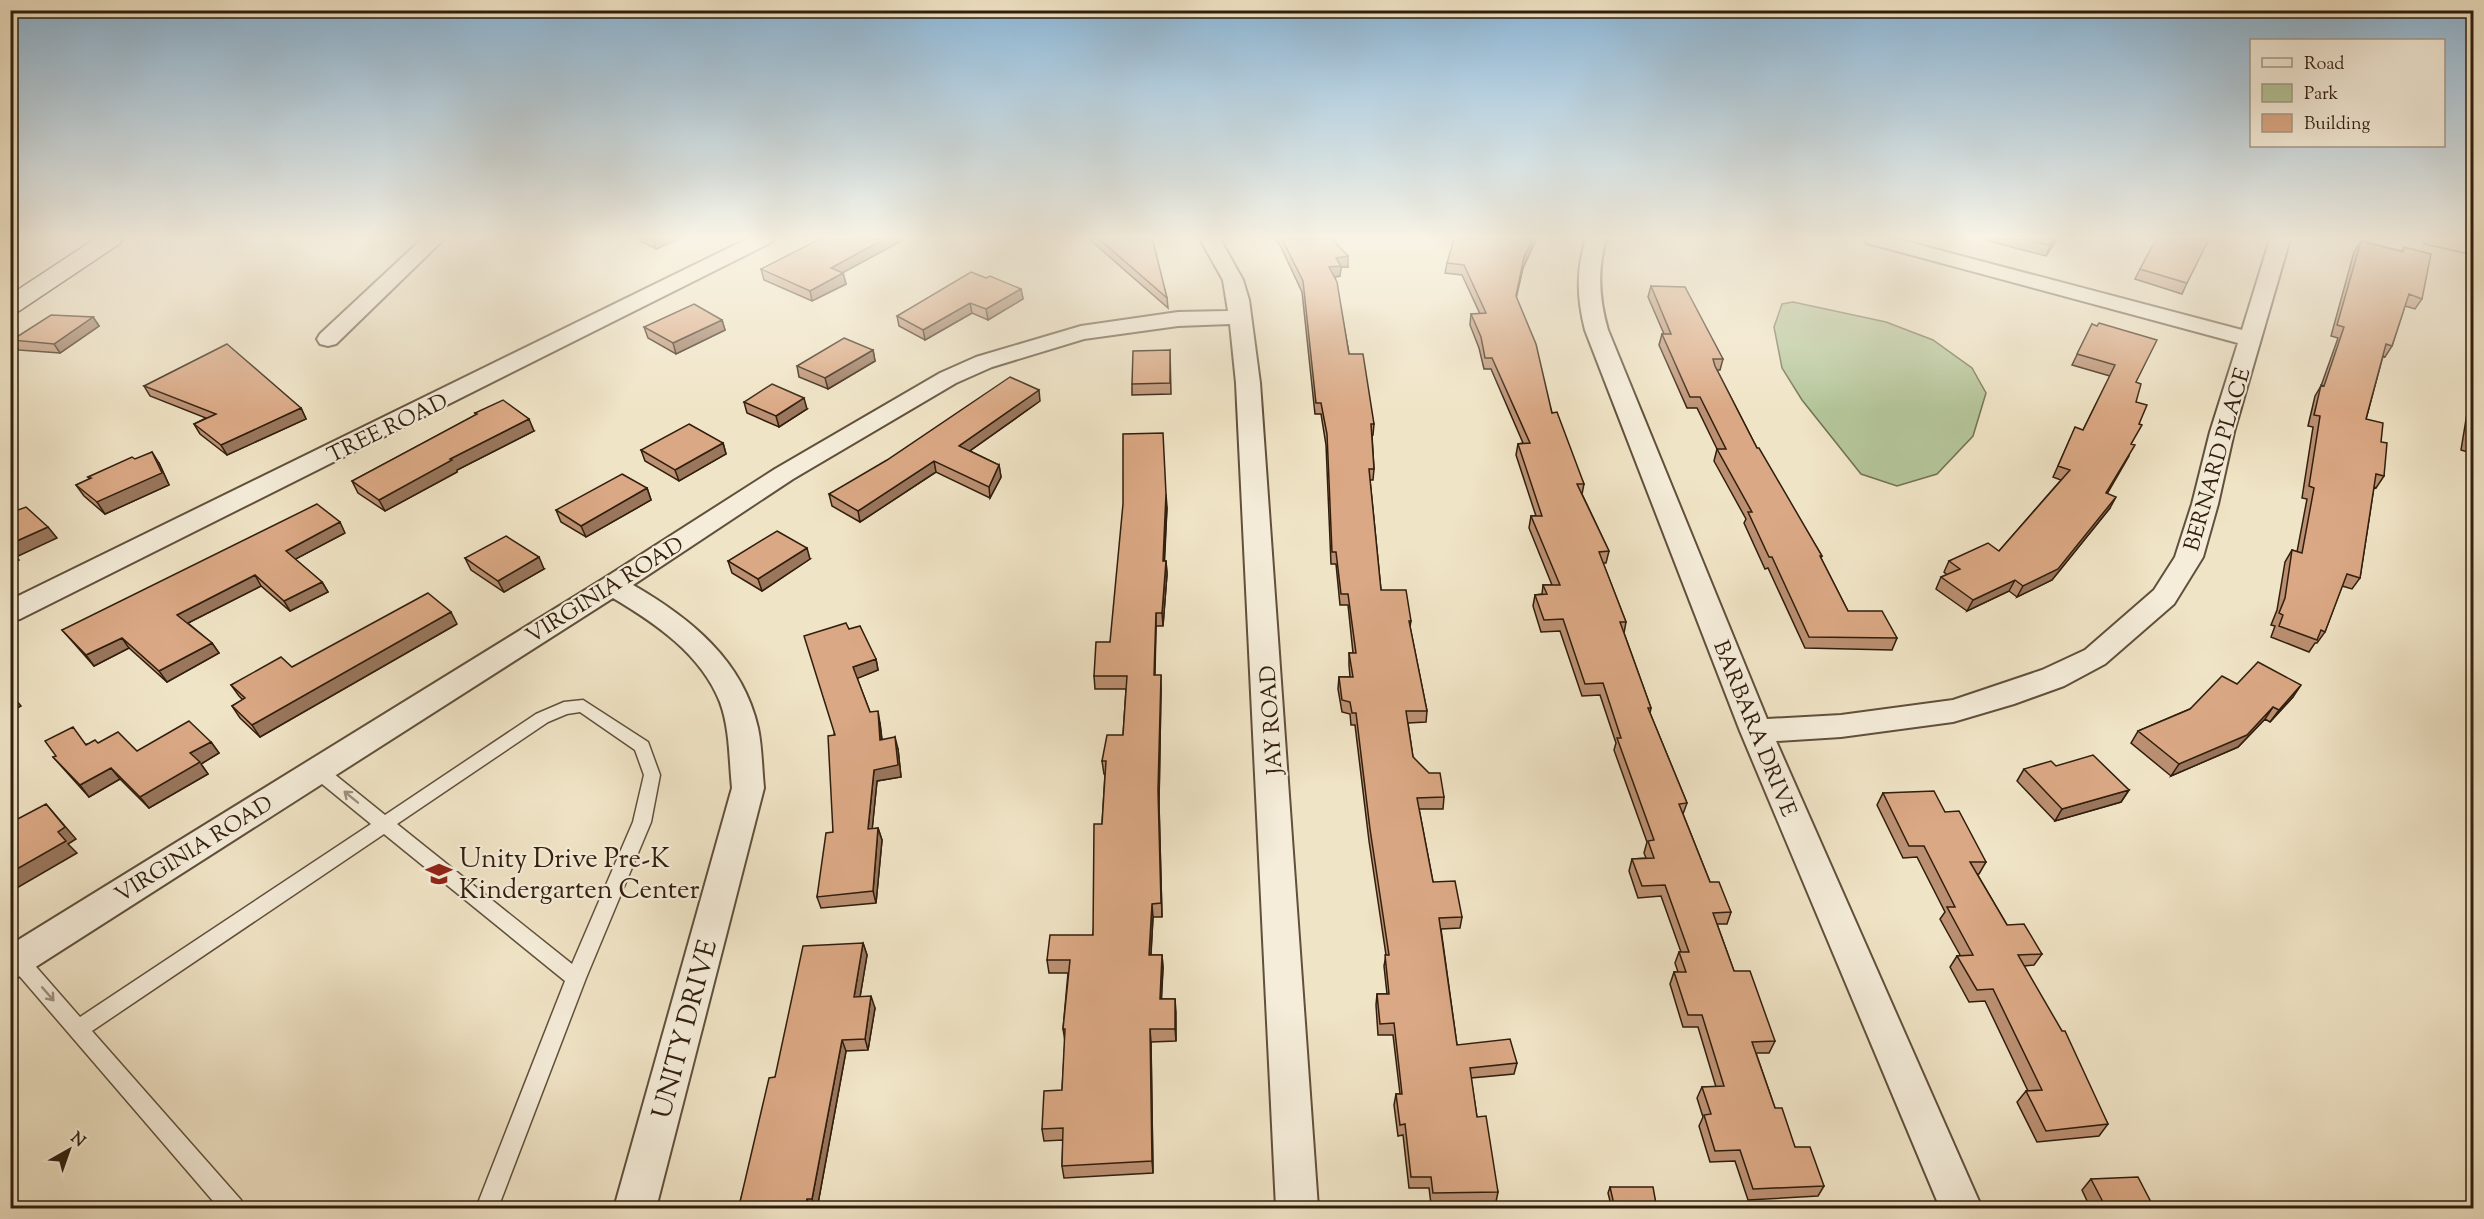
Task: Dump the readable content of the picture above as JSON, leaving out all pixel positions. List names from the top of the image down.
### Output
{
  "streets": {
    "street": [
      "TREE ROAD",
      "BERNARD PLACE",
      "VIRGINIA ROAD",
      "JAY ROAD",
      "BARBARA DRIVE",
      "UNITY DRIVE"
    ]
  },
  "crossings": [
    ["BERNARD PLACE", "BARBARA DRIVE"],
    ["VIRGINIA ROAD", "JAY ROAD"],
    ["VIRGINIA ROAD", "UNITY DRIVE"]
  ],
  "places": {
    "school or university": ["Unity Drive Pre-K Kindergarten Center"]
  },
  "legend": ["Road", "Park", "Building"],
  "north": "top right"
}
